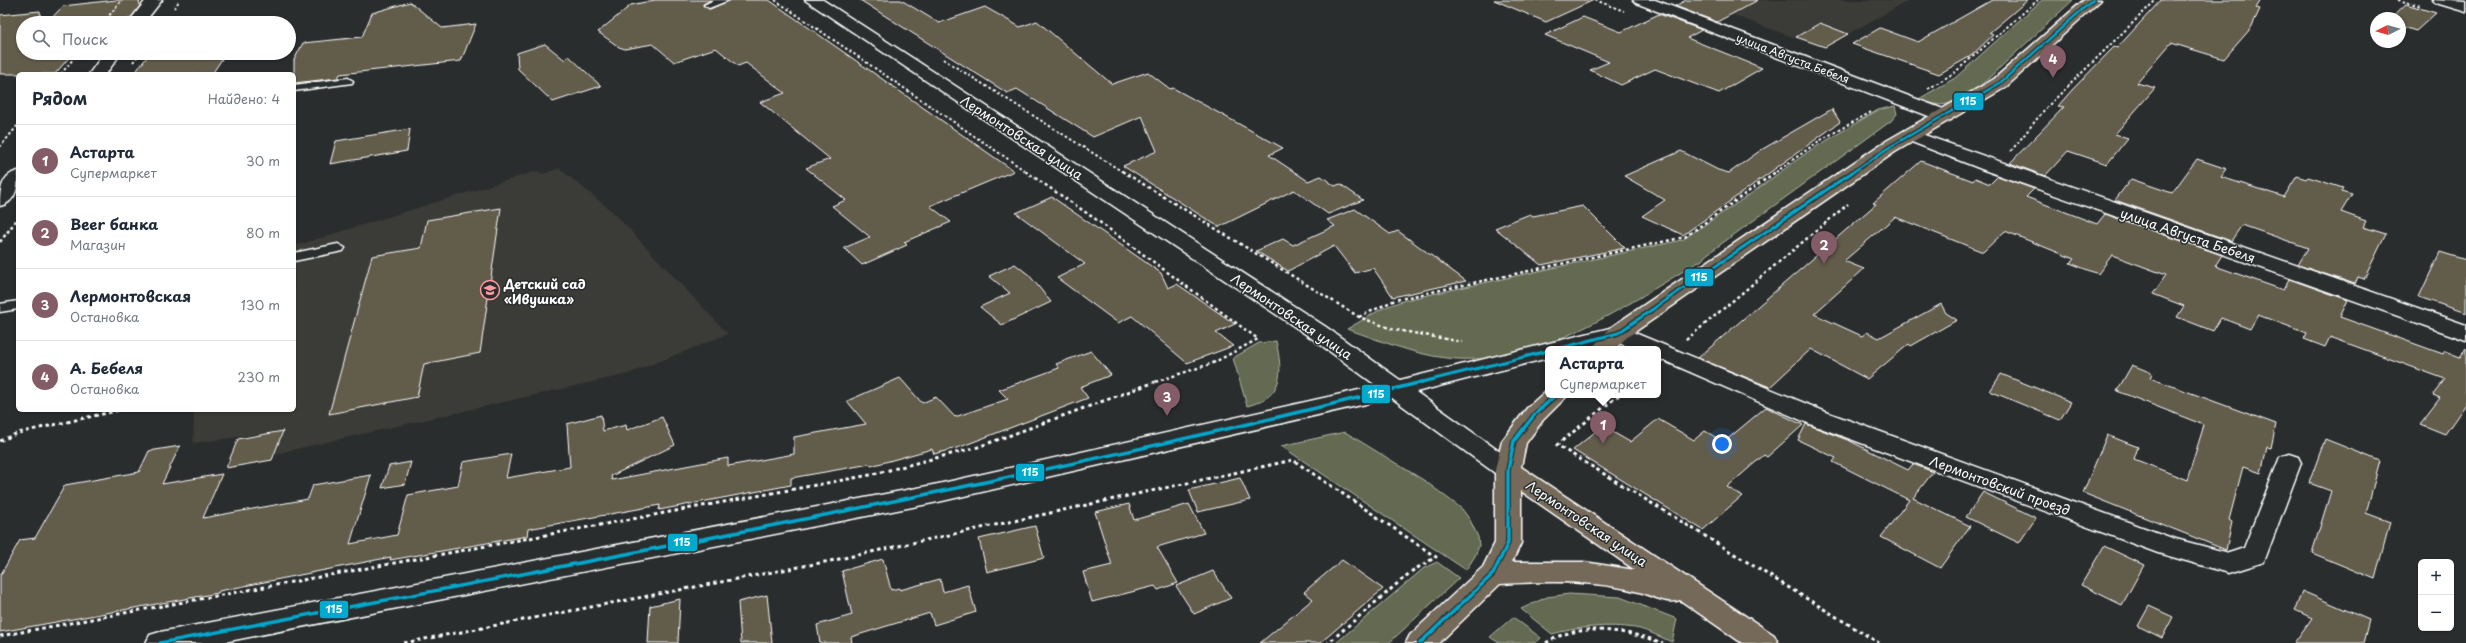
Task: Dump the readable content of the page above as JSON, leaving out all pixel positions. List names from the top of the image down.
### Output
{
  "streets": {
    "main road": ["улица Августа Бебеля", "Лермонтовская улица", "Лермонтовский проезд"]
  },
  "places": {
    "school or university": ["Детский сад «Ивушка»"]
  },
  "lines": ["transit line 115"],
  "north": "left",
  "page": {
    "search": "Поиск",
    "pins": [
      "4",
      "2",
      "3",
      "1"
    ],
    "heading": ["Рядом", "Найдено: 4"],
    "list": [
      {
        "mark": "1",
        "name": "Астарта",
        "note": "Супермаркет",
        "value": "30 m"
      },
      {
        "mark": "2",
        "name": "Beer банка",
        "note": "Магазин",
        "value": "80 m"
      },
      {
        "mark": "3",
        "name": "Лермонтовская",
        "note": "Остановка",
        "value": "130 m"
      },
      {
        "mark": "4",
        "name": "А. Бебеля",
        "note": "Остановка",
        "value": "230 m"
      }
    ],
    "popup": ["Астарта", "Супермаркет"],
    "map_buttons": ["+", "−"]
  }
}
